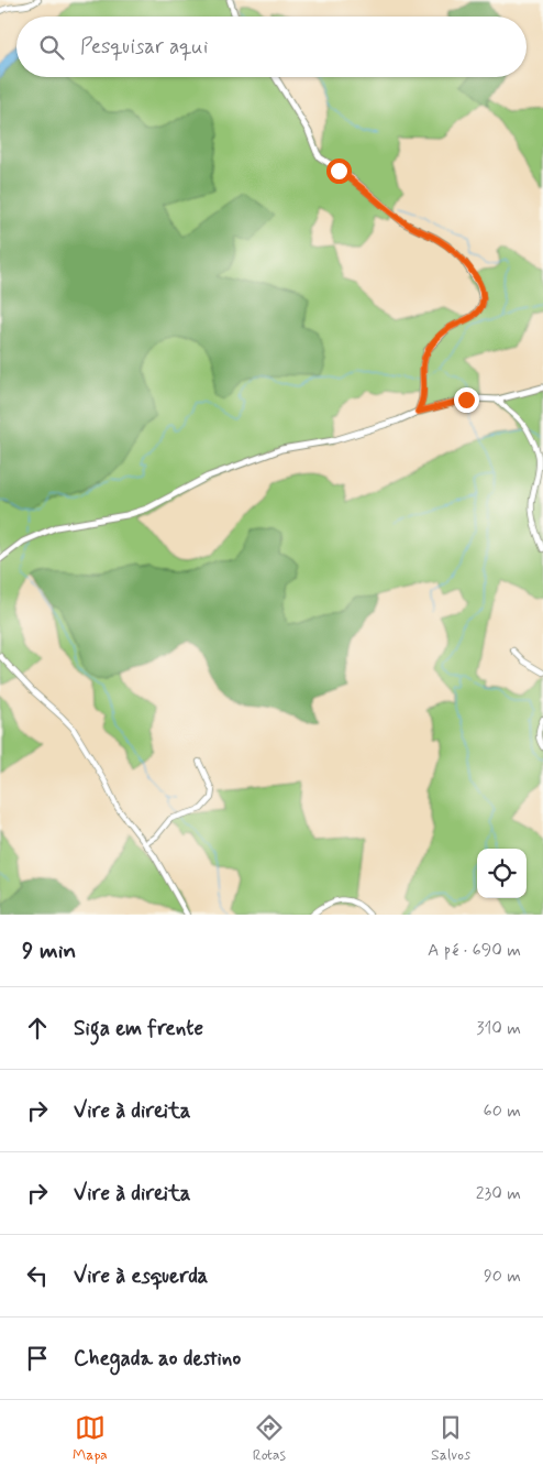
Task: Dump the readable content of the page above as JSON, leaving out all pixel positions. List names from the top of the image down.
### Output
{
  "page": {
    "search": "Pesquisar aqui",
    "heading": ["9 min", "A pé · 690 m"],
    "list": [
      ["Siga em frente", "310 m"],
      ["Vire à direita", "60 m"],
      ["Vire à direita", "230 m"],
      ["Vire à esquerda", "90 m"],
      "Chegada ao destino"
    ],
    "nav": ["Mapa", "Rotas", "Salvos"]
  }
}
